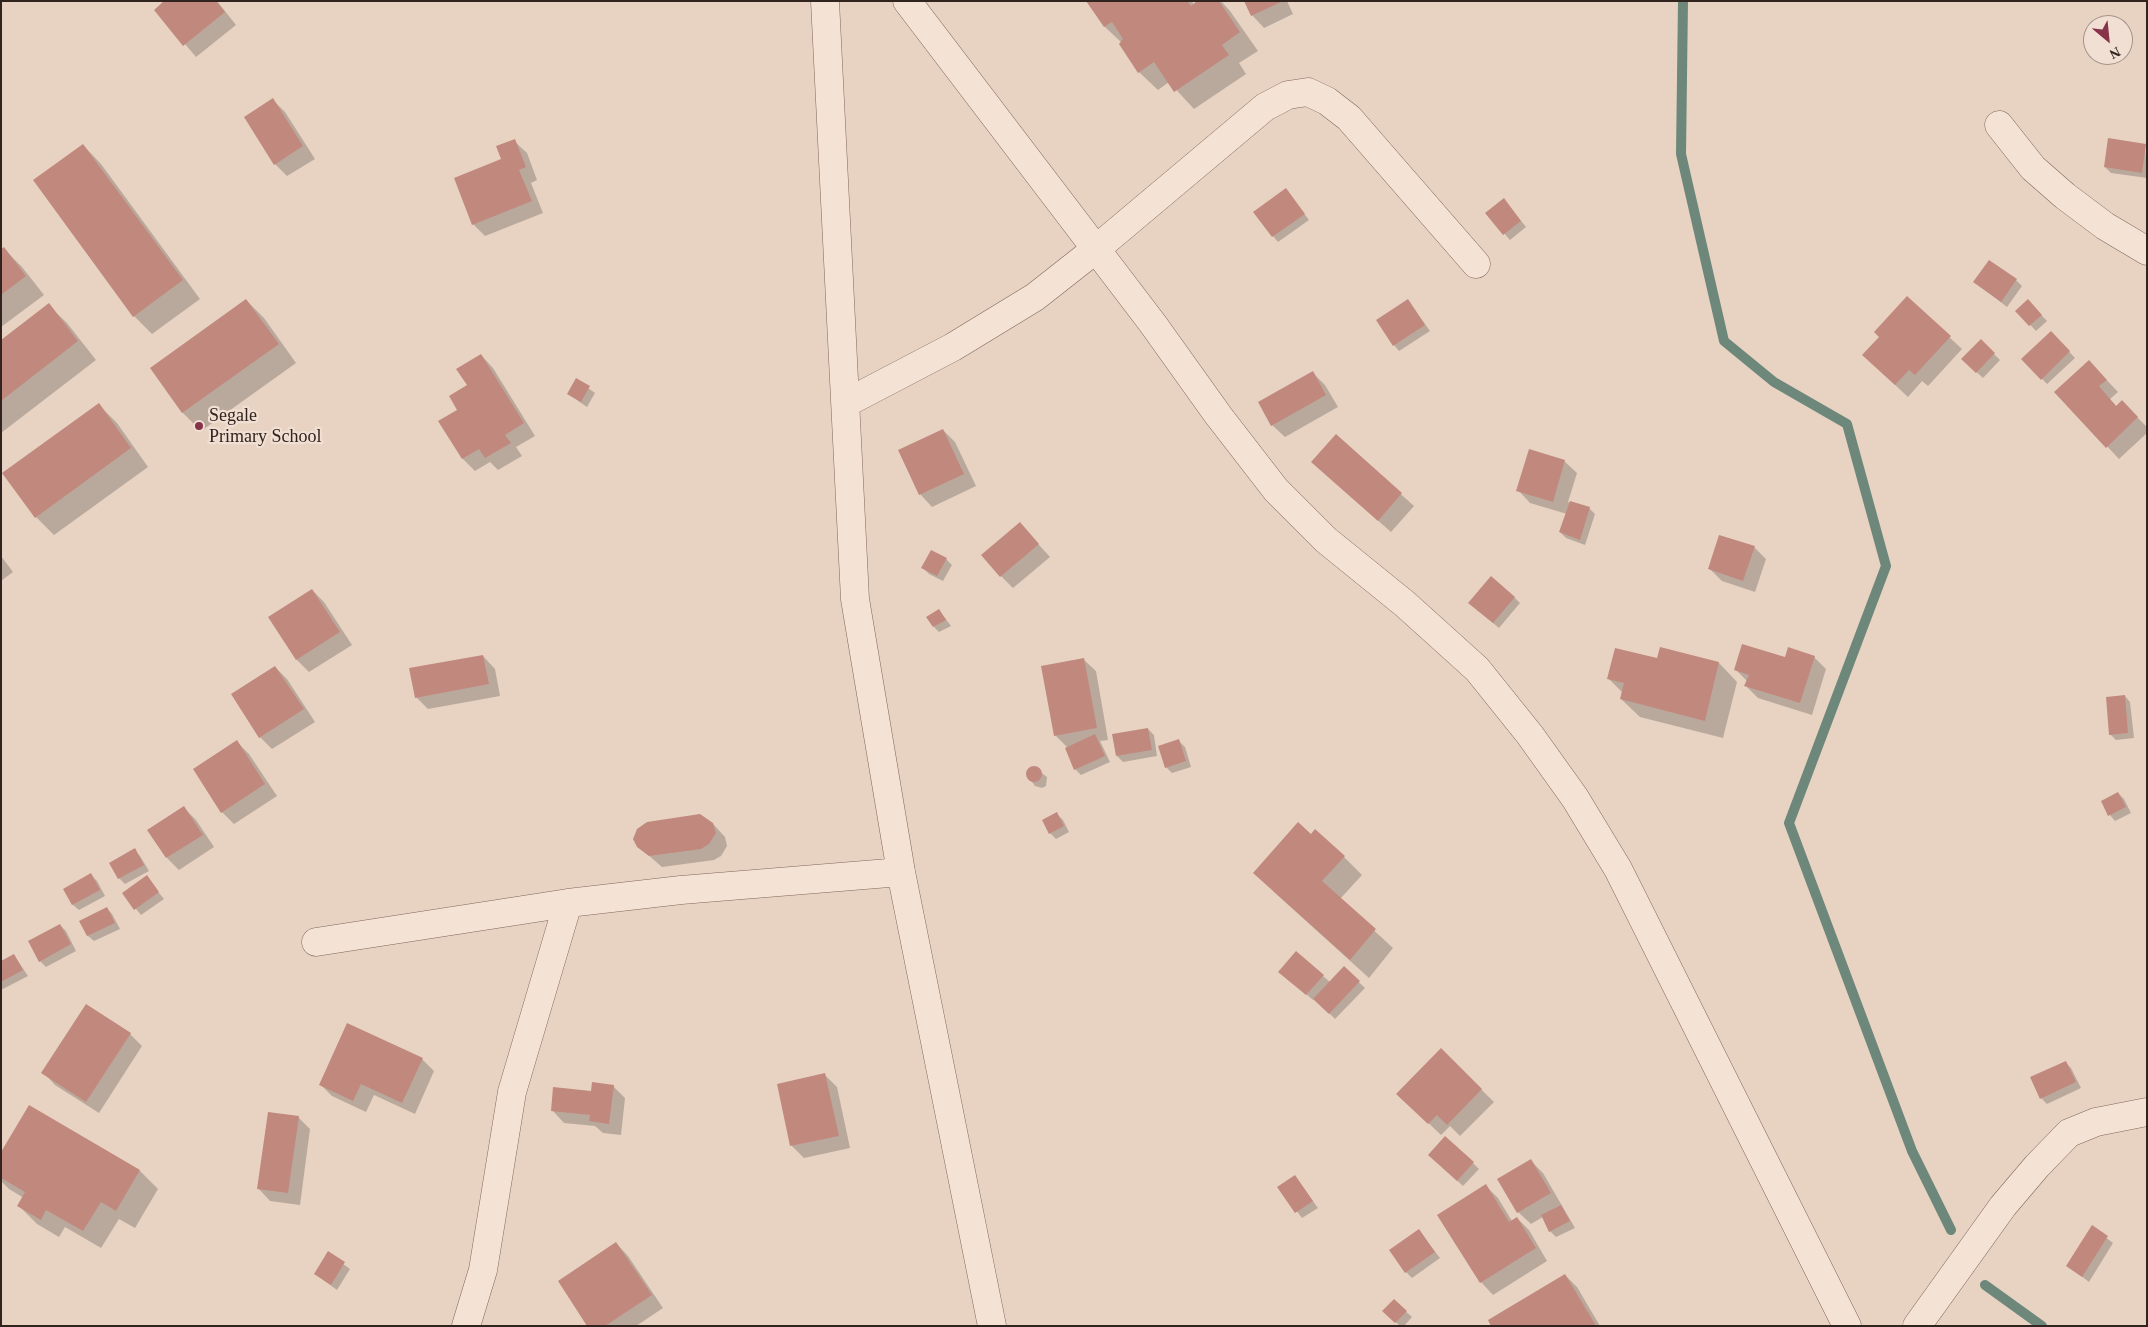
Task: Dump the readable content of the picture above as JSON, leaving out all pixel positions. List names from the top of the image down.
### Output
{
  "places": ["Segale Primary School"],
  "north": "bottom right"
}
